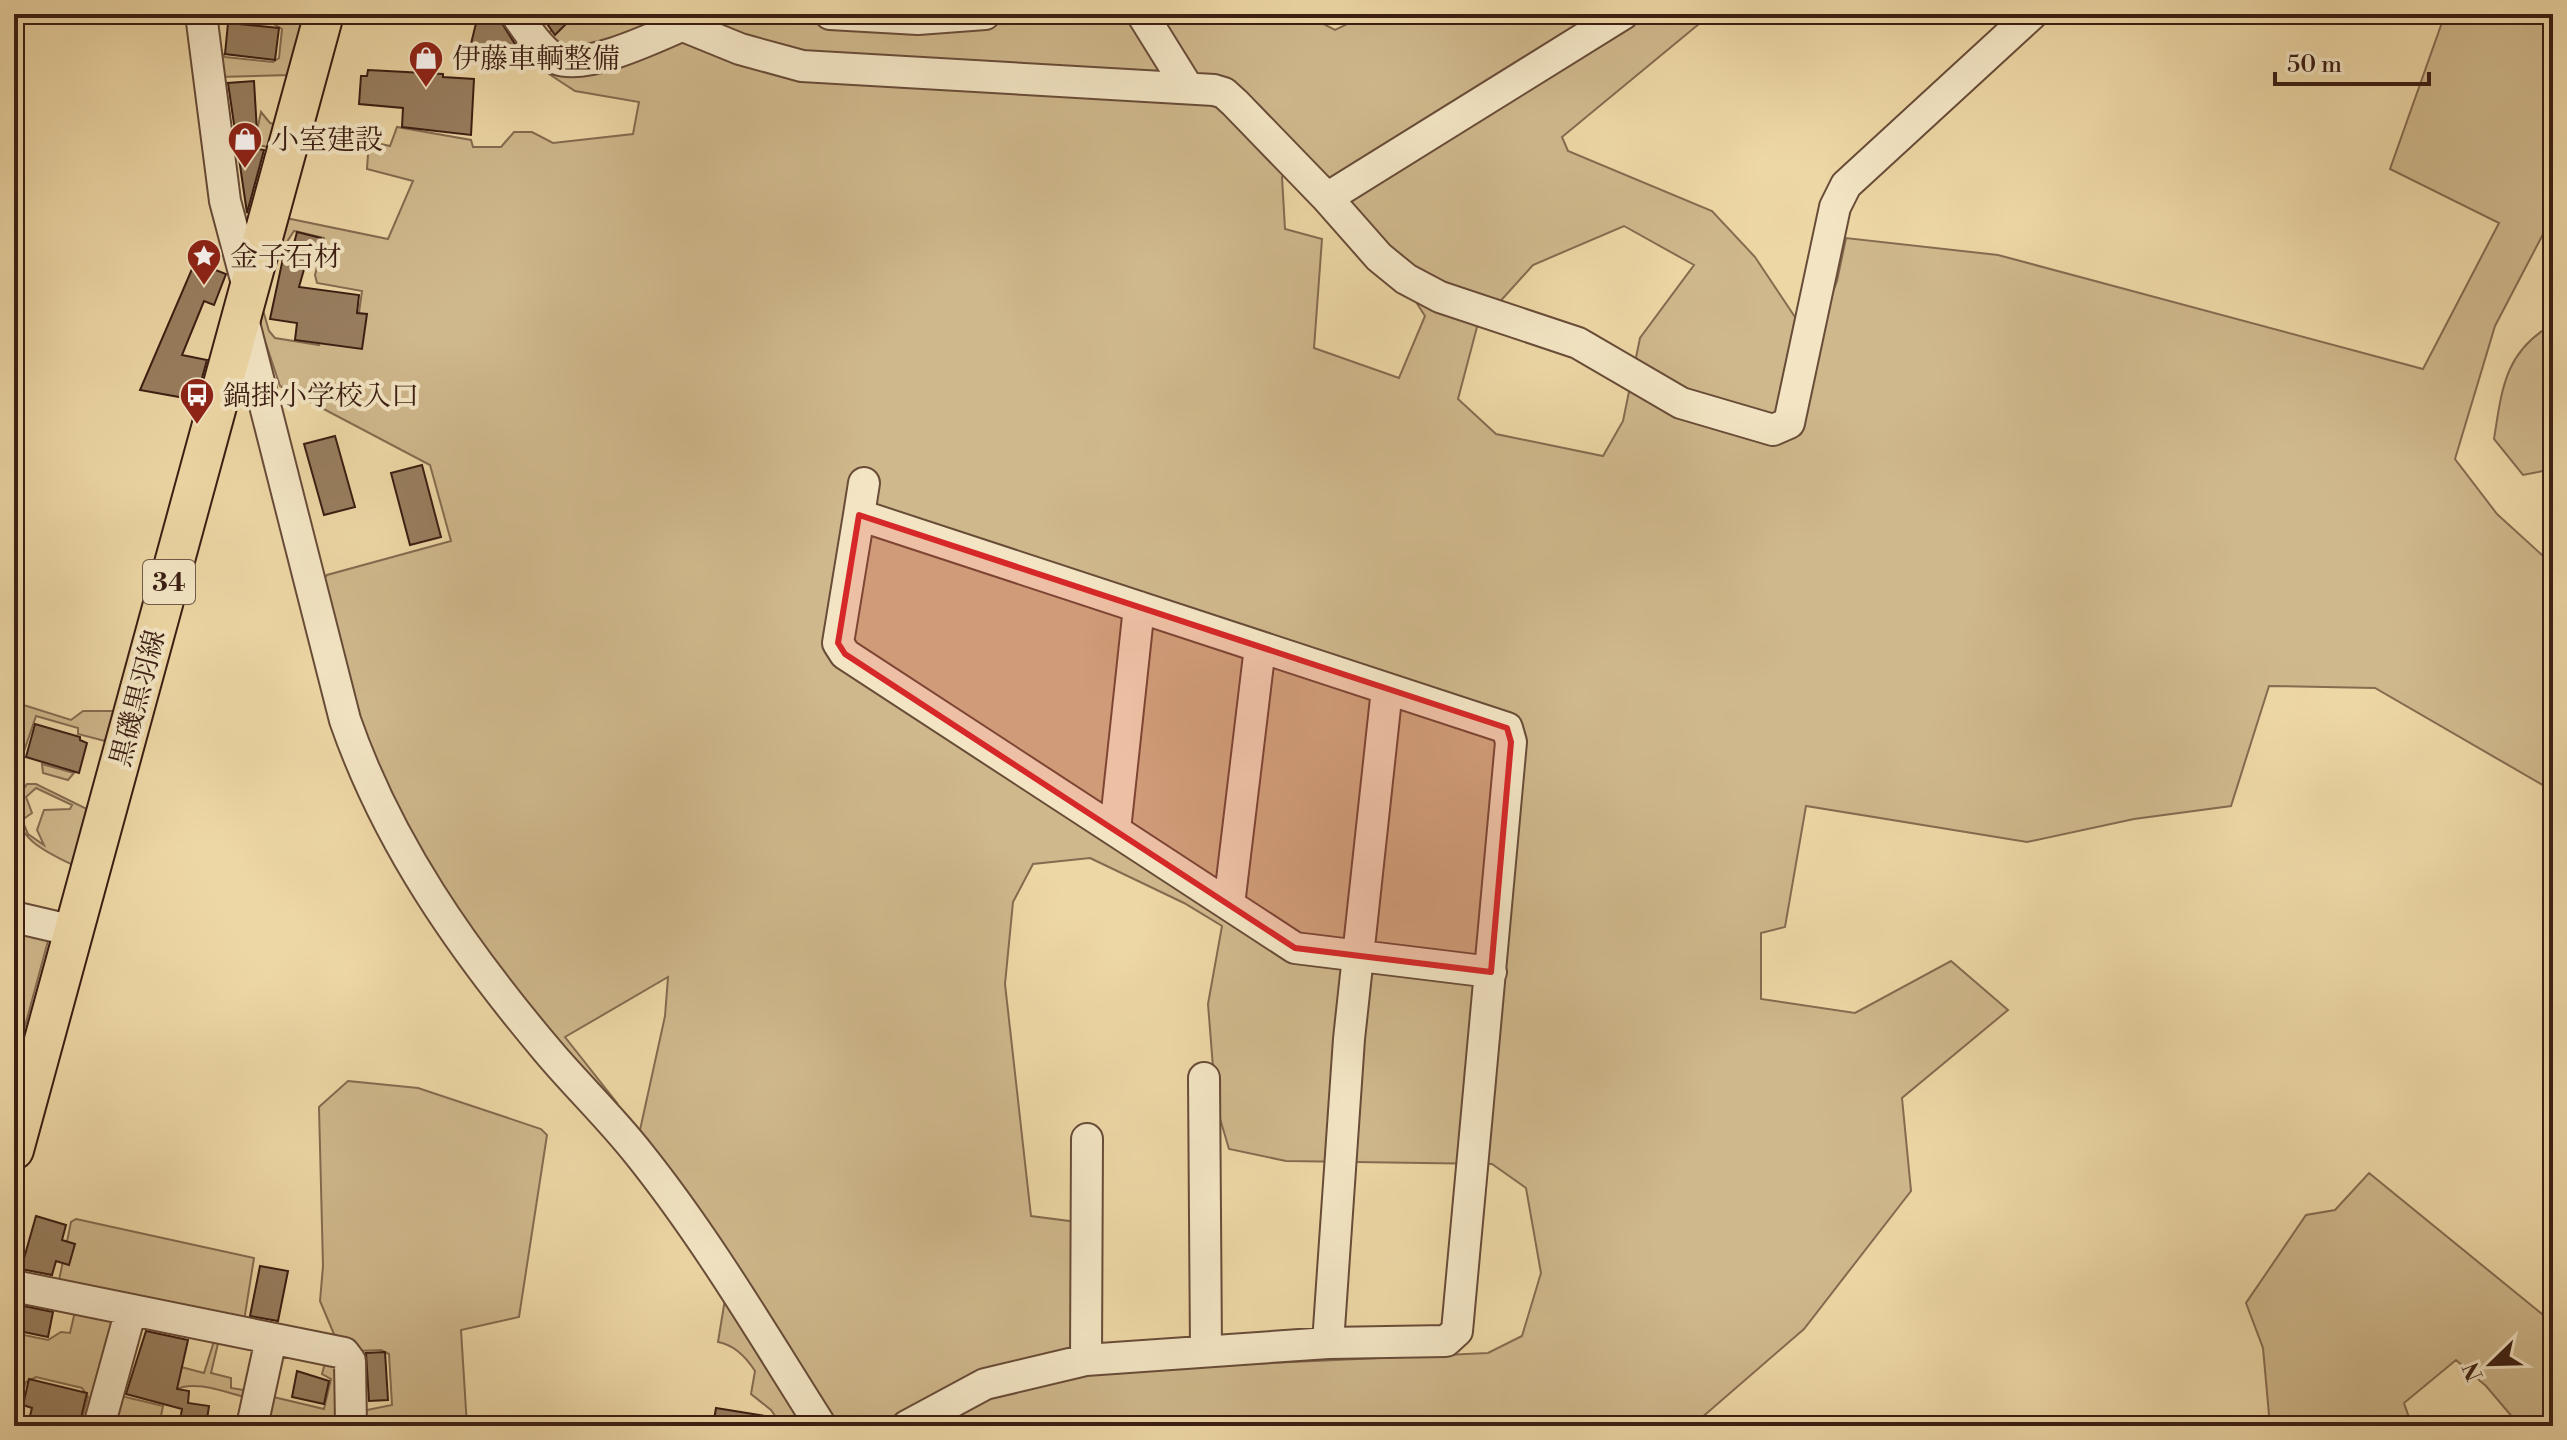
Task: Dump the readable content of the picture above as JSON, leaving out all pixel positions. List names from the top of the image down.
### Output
{
  "streets": {
    "main road": ["34", "黒磯黒羽線"]
  },
  "places": {
    "shop": ["伊藤車輌整備", "小室建設"],
    "place": ["金子石材"],
    "bus stop": ["鍋掛小学校入口"]
  },
  "scale_bar": "50 m",
  "north": "bottom left"
}
